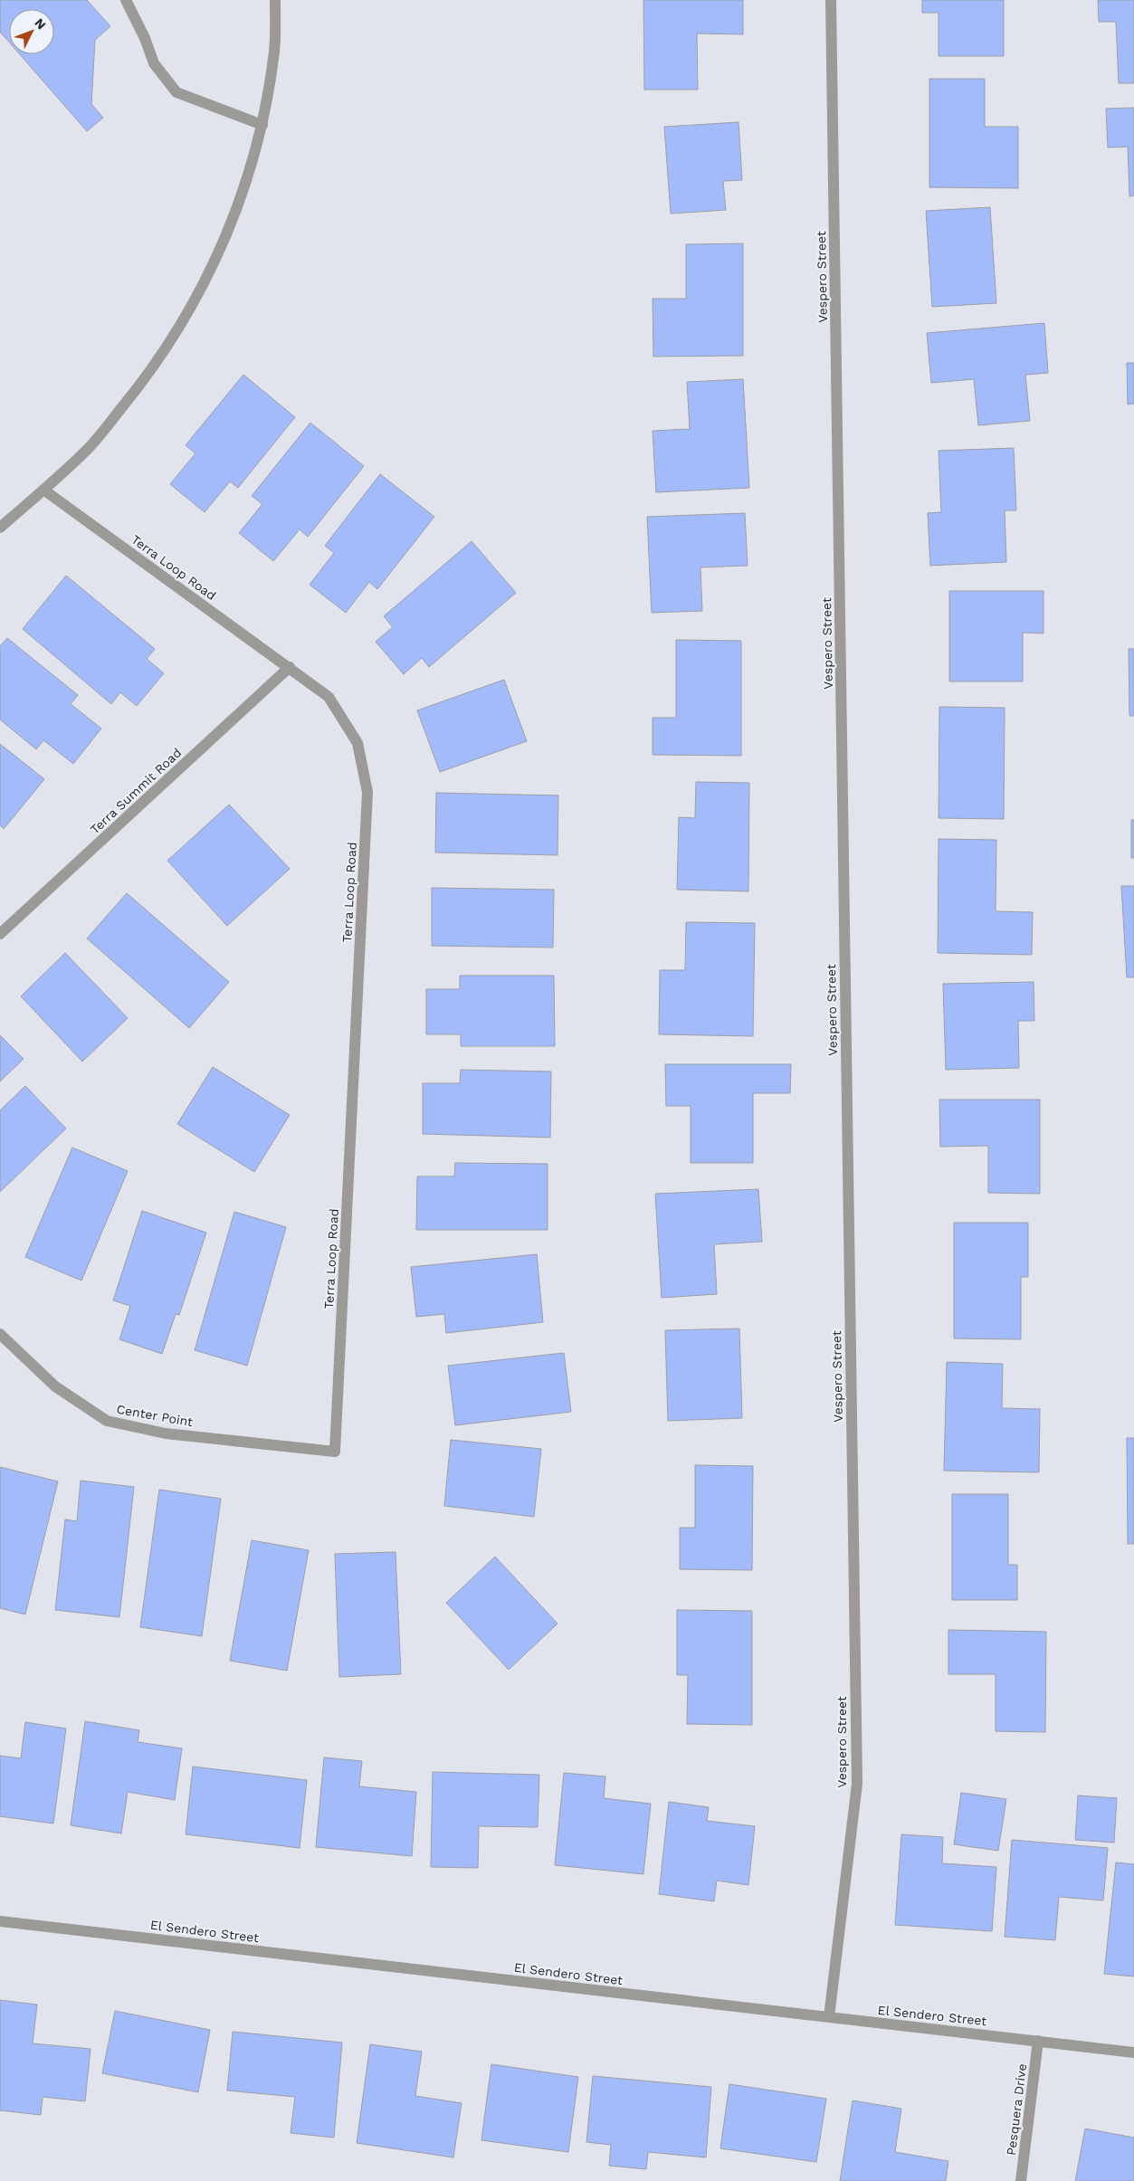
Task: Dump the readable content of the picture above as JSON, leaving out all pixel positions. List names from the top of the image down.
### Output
{
  "streets": {
    "street": [
      "Vespero Street",
      "Terra Loop Road",
      "Terra Summit Road",
      "Center Point",
      "El Sendero Street",
      "Pesquera Drive"
    ]
  },
  "crossings": [
    ["Vespero Street", "El Sendero Street"],
    ["Terra Loop Road", "Terra Summit Road"],
    ["Terra Loop Road", "Center Point"],
    ["El Sendero Street", "Pesquera Drive"]
  ],
  "north": "top right"
}
